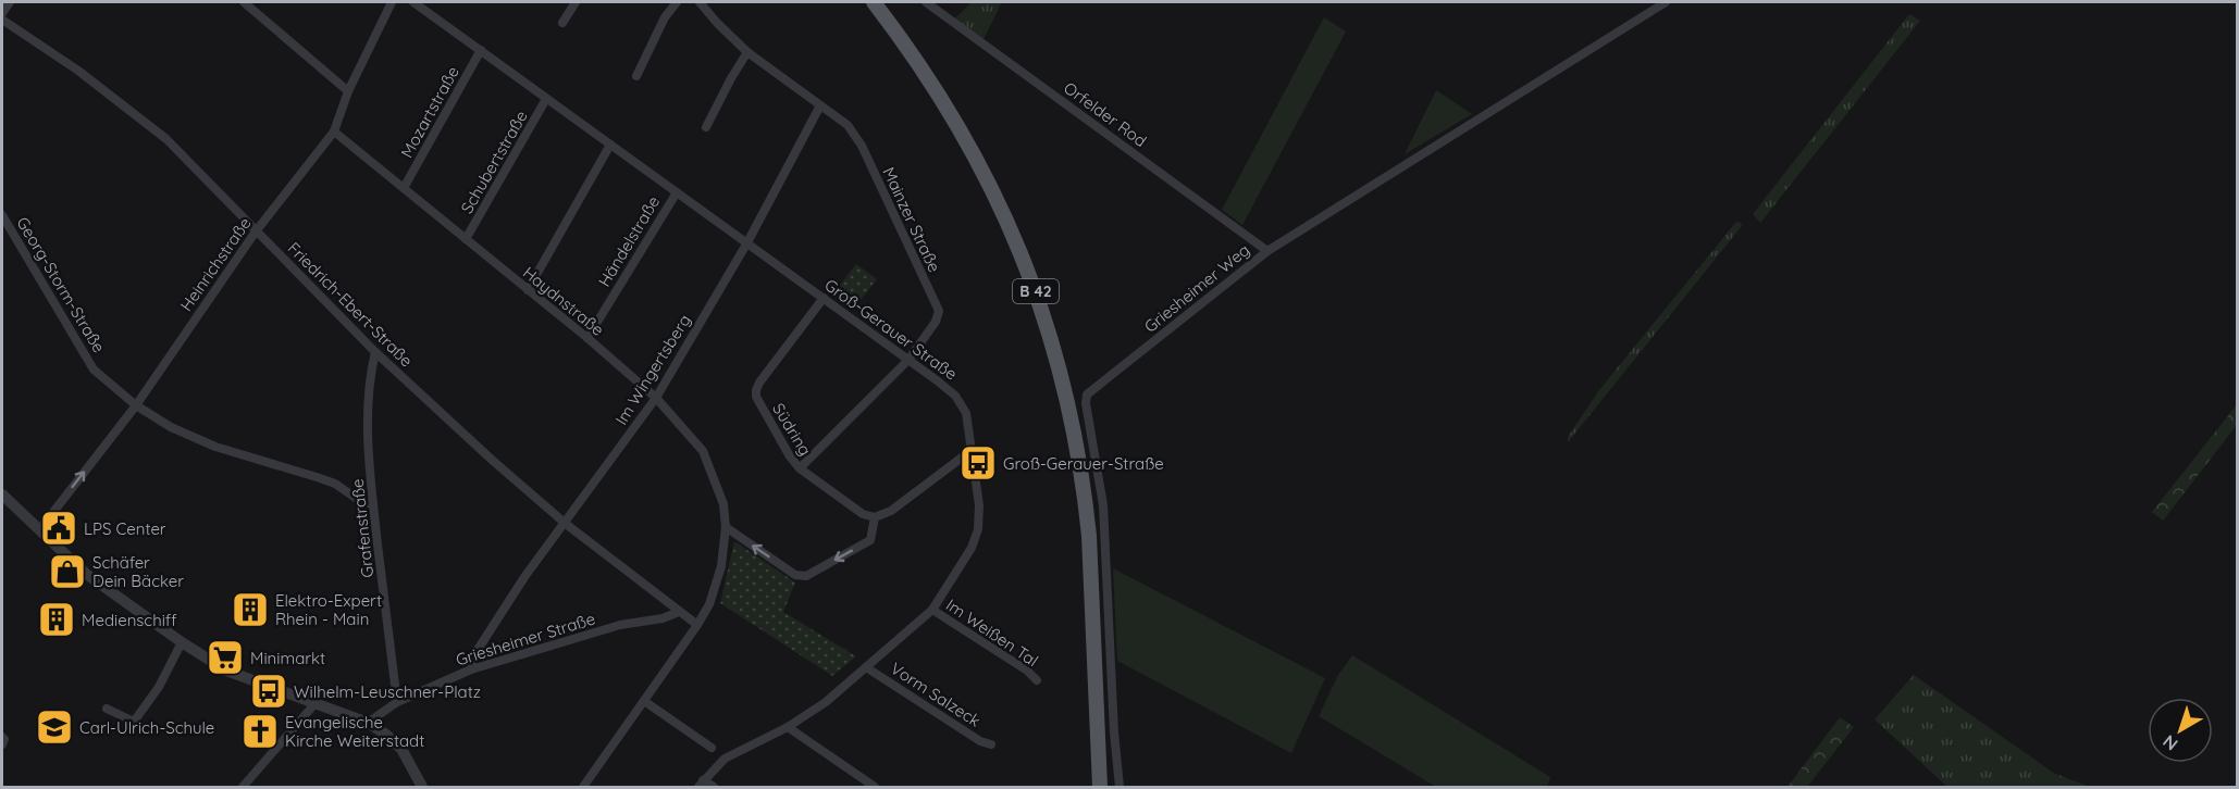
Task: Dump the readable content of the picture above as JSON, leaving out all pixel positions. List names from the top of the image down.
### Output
{
  "streets": {
    "main road": ["B 42"],
    "street": [
      "Mozartstraße",
      "Orfelder Rod",
      "Schubertstraße",
      "Mainzer Straße",
      "Händelstraße",
      "Heinrichstraße",
      "Georg-Storm-Straße",
      "Griesheimer Weg",
      "Haydnstraße",
      "Friedrich-Ebert-Straße",
      "Groß-Gerauer Straße",
      "Im Wingertsberg",
      "Südring",
      "Grafenstraße",
      "Im Weißen Tal",
      "Griesheimer Straße",
      "Vorm Salzeck"
    ]
  },
  "crossings": [
    ["Mozartstraße", "Haydnstraße"],
    ["Mozartstraße", "Groß-Gerauer Straße"],
    ["Orfelder Rod", "Griesheimer Weg"],
    ["Schubertstraße", "Haydnstraße"],
    ["Schubertstraße", "Groß-Gerauer Straße"],
    ["Mainzer Straße", "Groß-Gerauer Straße"],
    ["Mainzer Straße", "Im Wingertsberg"],
    ["Mainzer Straße", "Südring"],
    ["Händelstraße", "Haydnstraße"],
    ["Händelstraße", "Groß-Gerauer Straße"],
    ["Heinrichstraße", "Georg-Storm-Straße"],
    ["Heinrichstraße", "Haydnstraße"],
    ["Heinrichstraße", "Friedrich-Ebert-Straße"],
    ["Georg-Storm-Straße", "Grafenstraße"],
    ["Haydnstraße", "Im Wingertsberg"],
    ["Friedrich-Ebert-Straße", "Im Wingertsberg"],
    ["Friedrich-Ebert-Straße", "Grafenstraße"],
    ["Friedrich-Ebert-Straße", "Griesheimer Straße"],
    ["Groß-Gerauer Straße", "Im Wingertsberg"],
    ["Groß-Gerauer Straße", "Südring"],
    ["Groß-Gerauer Straße", "Im Weißen Tal"],
    ["Groß-Gerauer Straße", "Vorm Salzeck"],
    ["Im Wingertsberg", "Griesheimer Straße"],
    ["Grafenstraße", "Griesheimer Straße"]
  ],
  "places": {
    "bus stop": ["Groß-Gerauer-Straße", "Wilhelm-Leuschner-Platz"],
    "public building": ["LPS Center"],
    "shop": ["Schäfer Dein Bäcker"],
    "building": ["Elektro-Expert Rhein - Main", "Medienschiff"],
    "supermarket": ["Minimarkt"],
    "school or university": ["Carl-Ulrich-Schule"],
    "church": ["Evangelische Kirche Weiterstadt"]
  },
  "north": "bottom left"
}
